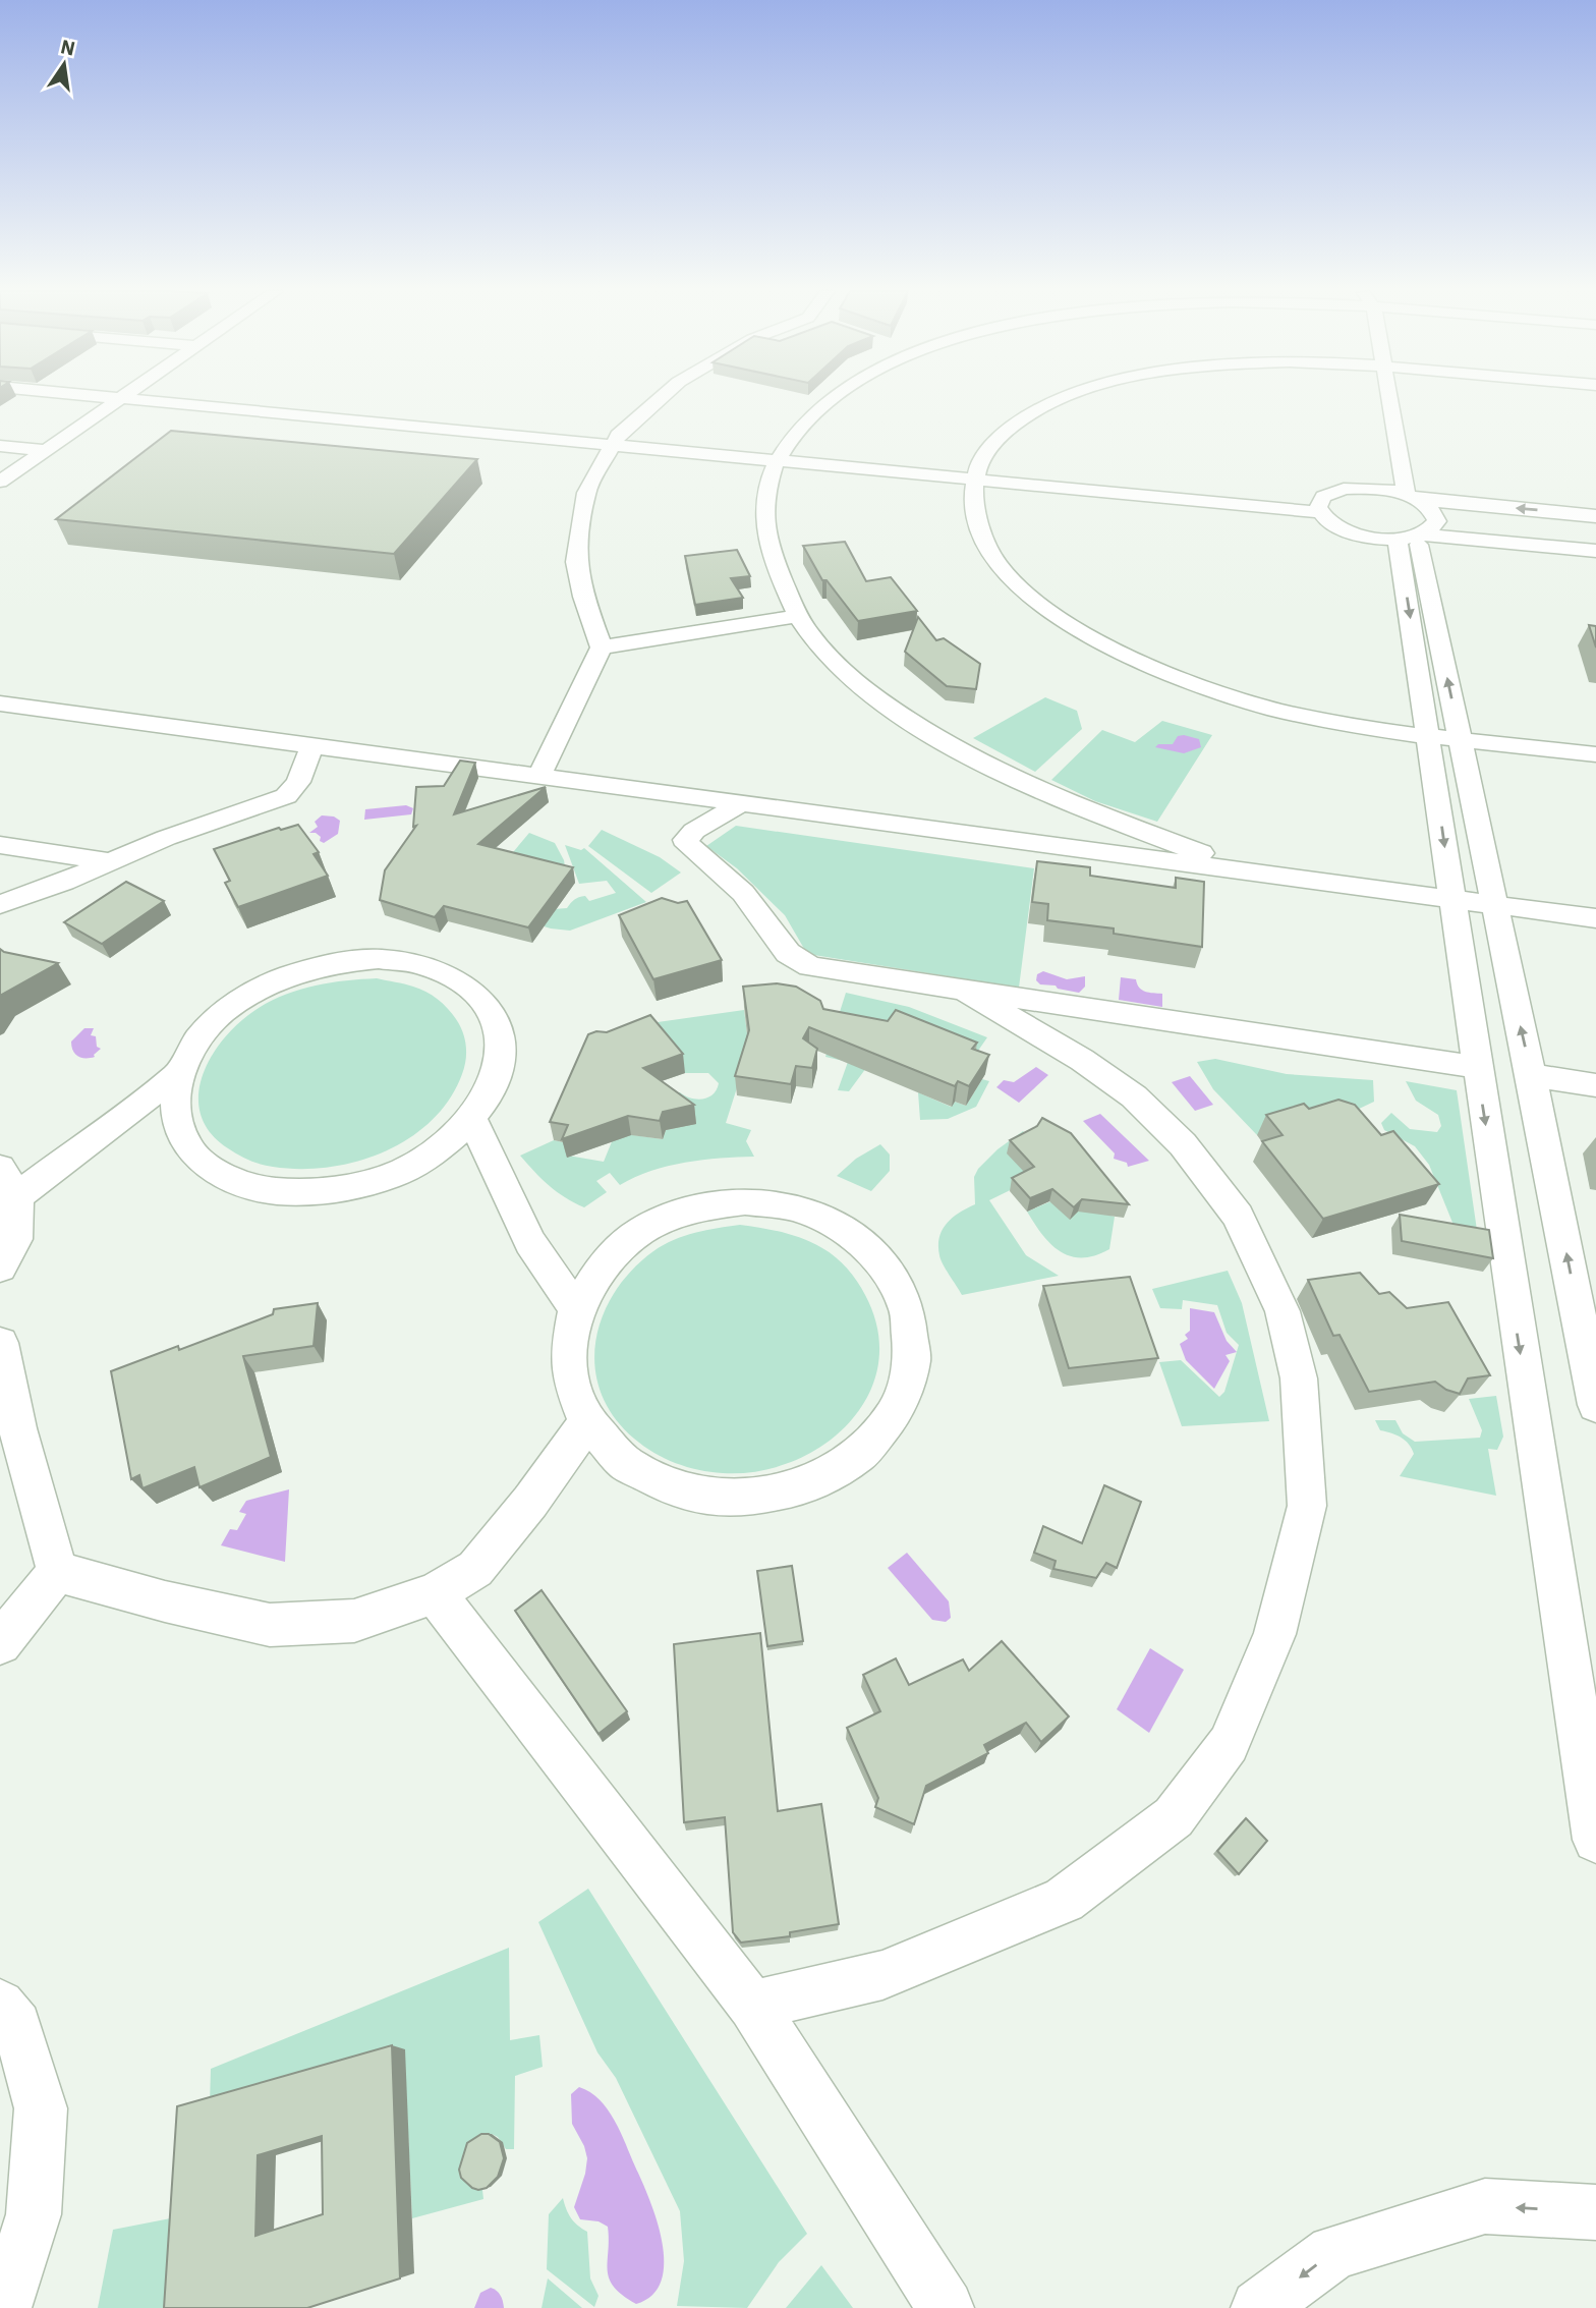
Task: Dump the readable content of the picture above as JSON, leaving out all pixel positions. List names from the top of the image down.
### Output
{
  "north": "top"
}
